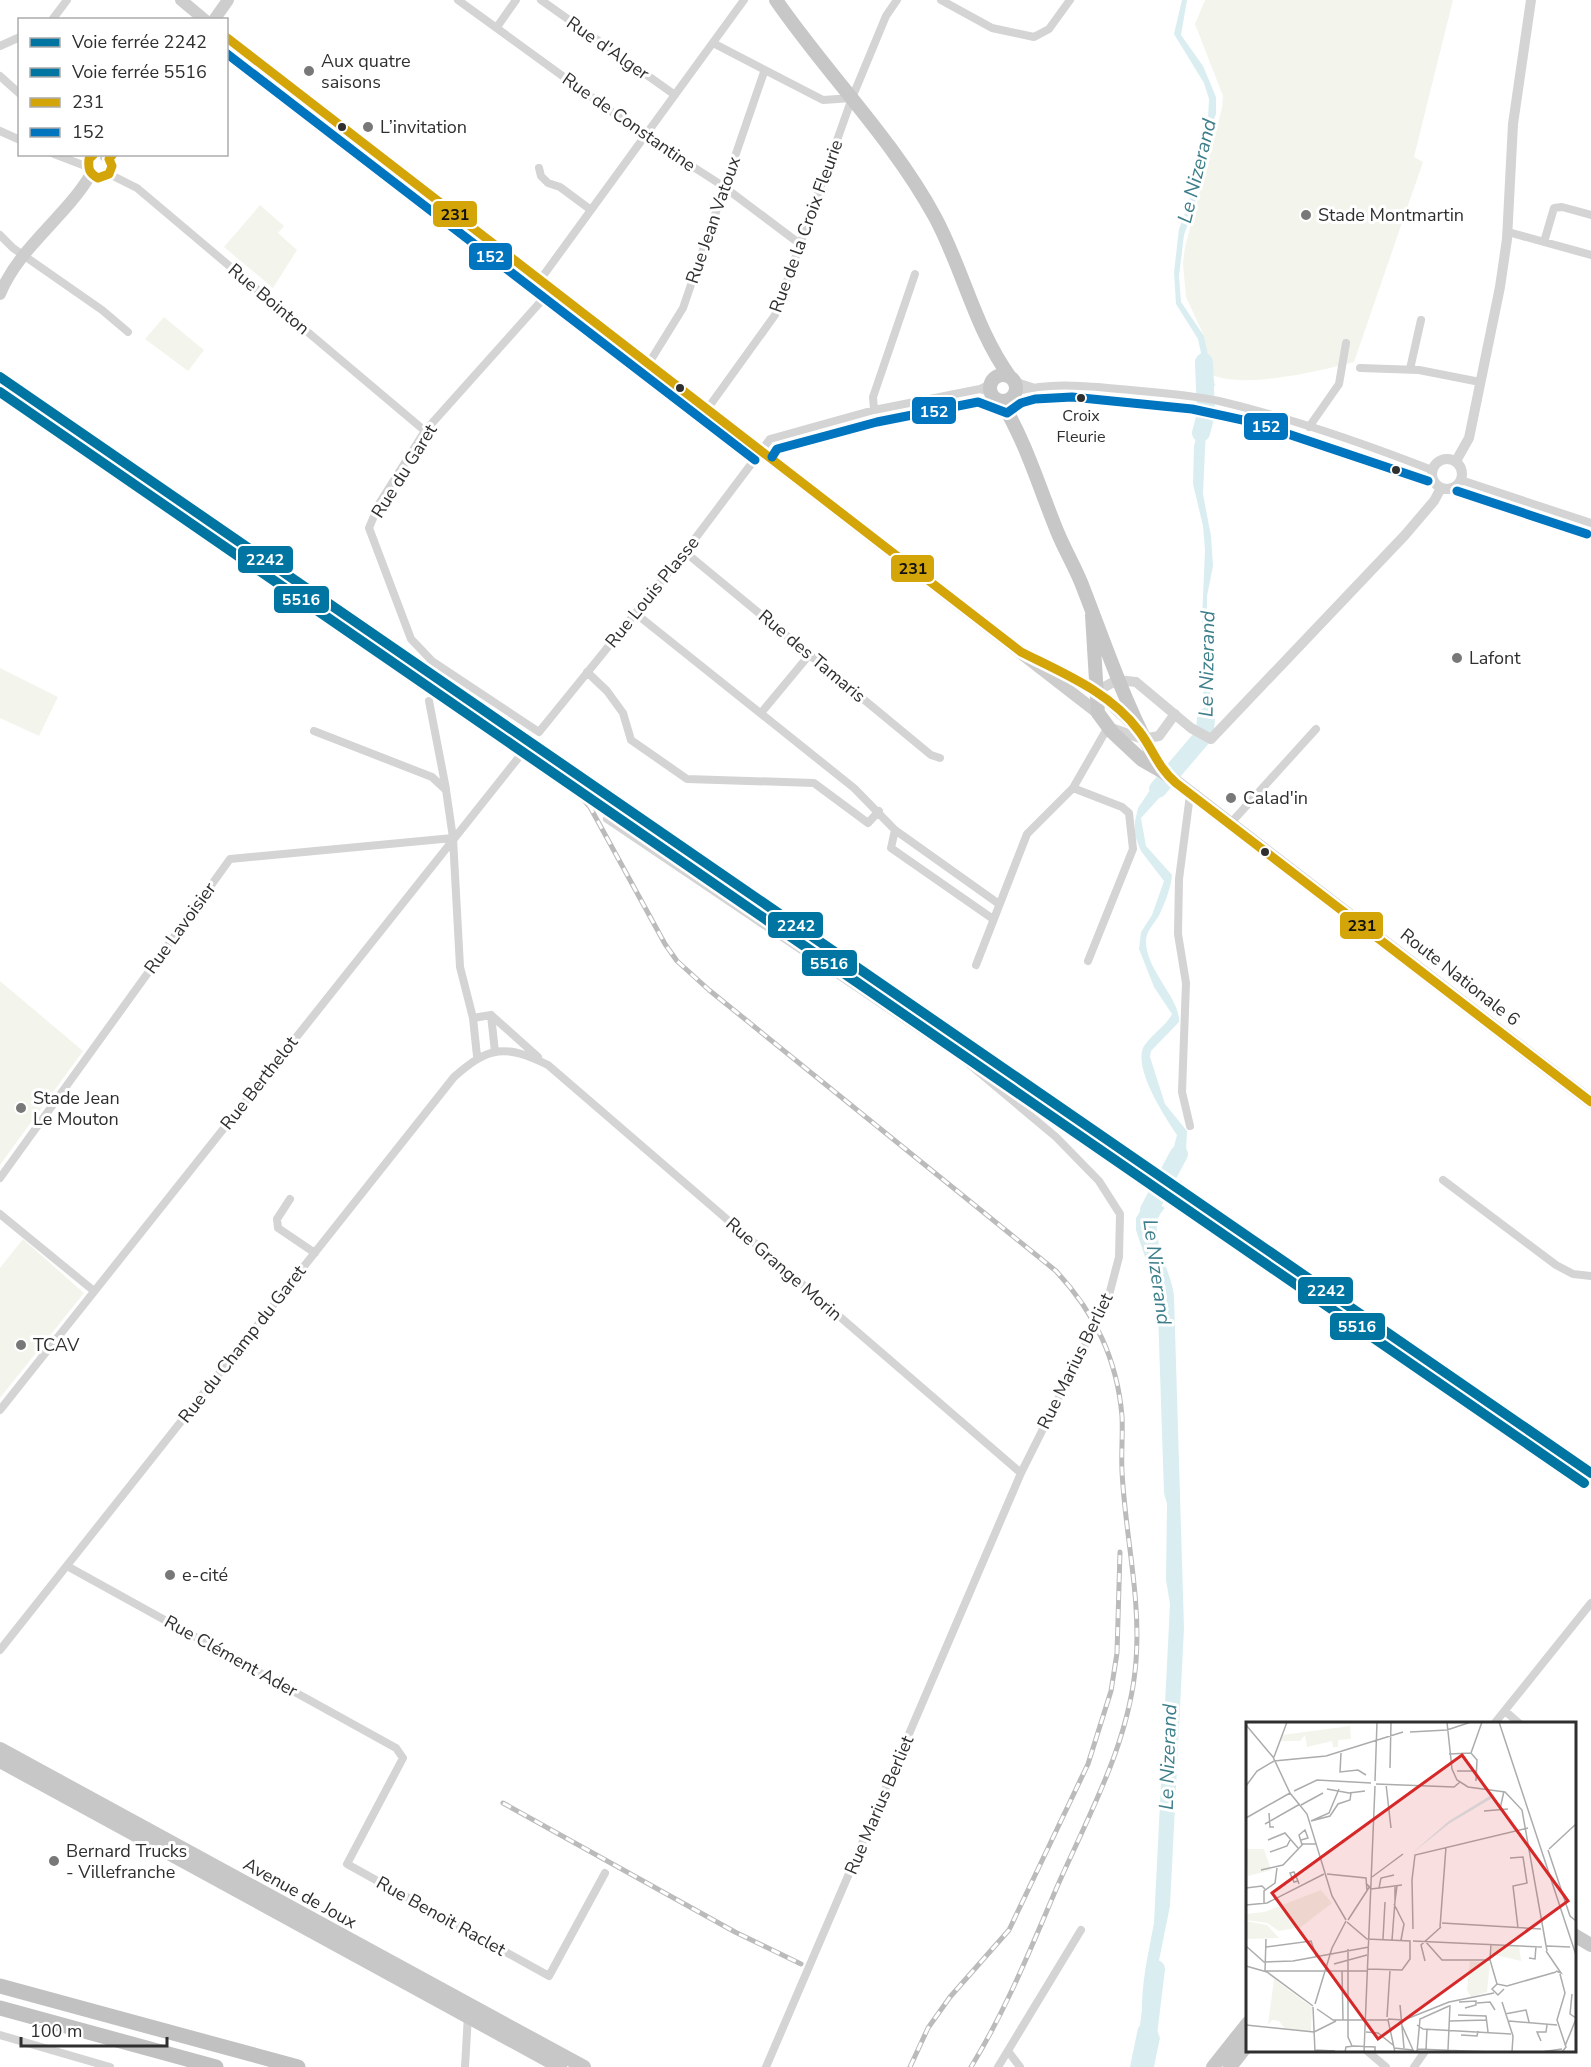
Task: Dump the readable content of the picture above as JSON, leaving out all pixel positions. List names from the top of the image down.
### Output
{
  "streets": {
    "main road": ["Route Nationale 6", "Avenue de Joux"],
    "street": [
      "Rue d'Alger",
      "Rue de Constantine",
      "Rue Jean Vatoux",
      "Rue de la Croix Fleurie",
      "Rue Bointon",
      "Rue du Garet",
      "Rue Louis Plasse",
      "Rue des Tamaris",
      "Rue Lavoisier",
      "Rue Berthelot",
      "Rue Grange Morin",
      "Rue du Champ du Garet",
      "Rue Marius Berliet",
      "Rue Clément Ader",
      "Rue Benoit Raclet"
    ]
  },
  "crossings": [
    ["Rue de Constantine", "Rue Jean Vatoux"],
    ["Rue de Constantine", "Rue de la Croix Fleurie"],
    ["Rue Jean Vatoux", "Route Nationale 6"],
    ["Rue de la Croix Fleurie", "Route Nationale 6"],
    ["Rue Bointon", "Rue du Garet"],
    ["Rue du Garet", "Rue Louis Plasse"],
    ["Rue du Garet", "Route Nationale 6"],
    ["Rue Louis Plasse", "Rue des Tamaris"],
    ["Rue Louis Plasse", "Route Nationale 6"],
    ["Rue Lavoisier", "Rue Berthelot"],
    ["Rue Grange Morin", "Rue du Champ du Garet"],
    ["Rue Grange Morin", "Rue Marius Berliet"],
    ["Rue du Champ du Garet", "Rue Clément Ader"],
    ["Rue Clément Ader", "Rue Benoit Raclet"]
  ],
  "water": ["Le Nizerand"],
  "places": [
    "Aux quatre saisons",
    "L’invitation",
    "Stade Montmartin",
    "Croix Fleurie",
    "Lafont",
    "Calad'in",
    "Stade Jean Le Mouton",
    "TCAV",
    "e-cité",
    "Bernard Trucks - Villefranche"
  ],
  "lines": [
    "transit line 231",
    "transit line 152",
    "rail line 2242",
    "rail line 5516"
  ],
  "legend": [
    "Voie ferrée 2242",
    "Voie ferrée 5516",
    "231",
    "152"
  ],
  "scale_bar": "100 m"
}
